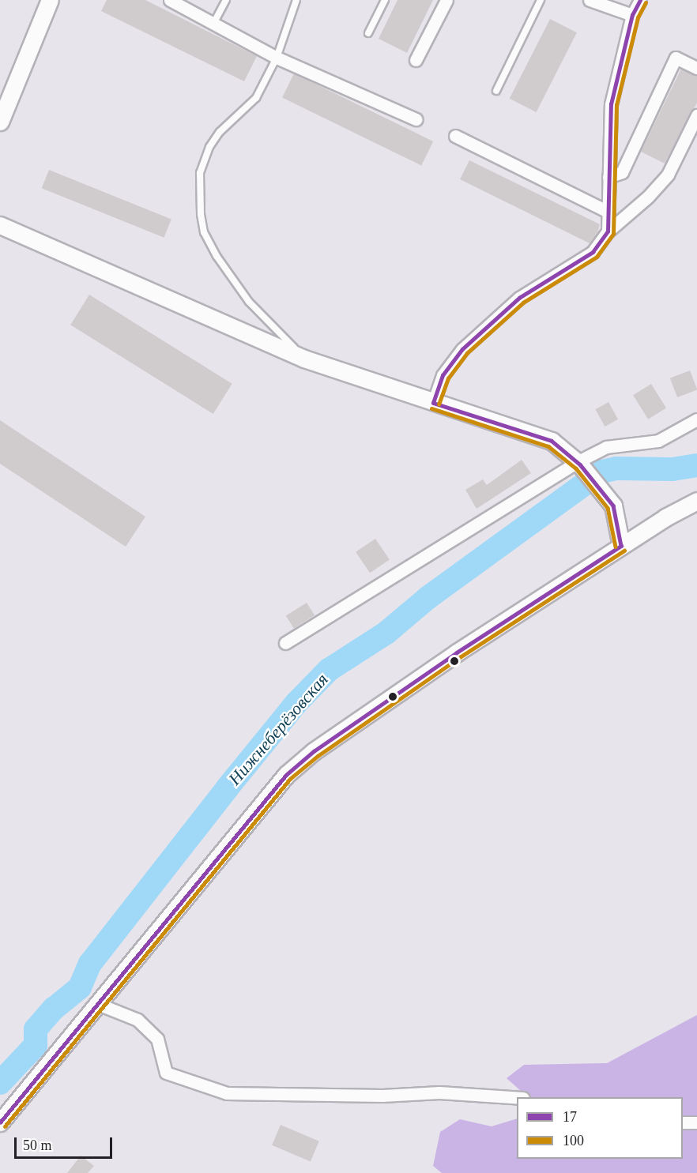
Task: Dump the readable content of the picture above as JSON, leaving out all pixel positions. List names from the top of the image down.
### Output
{
  "water": ["Нижнеберёзовская"],
  "lines": ["transit line 17", "transit line 100"],
  "legend": ["17", "100"],
  "scale_bar": "50 m"
}
